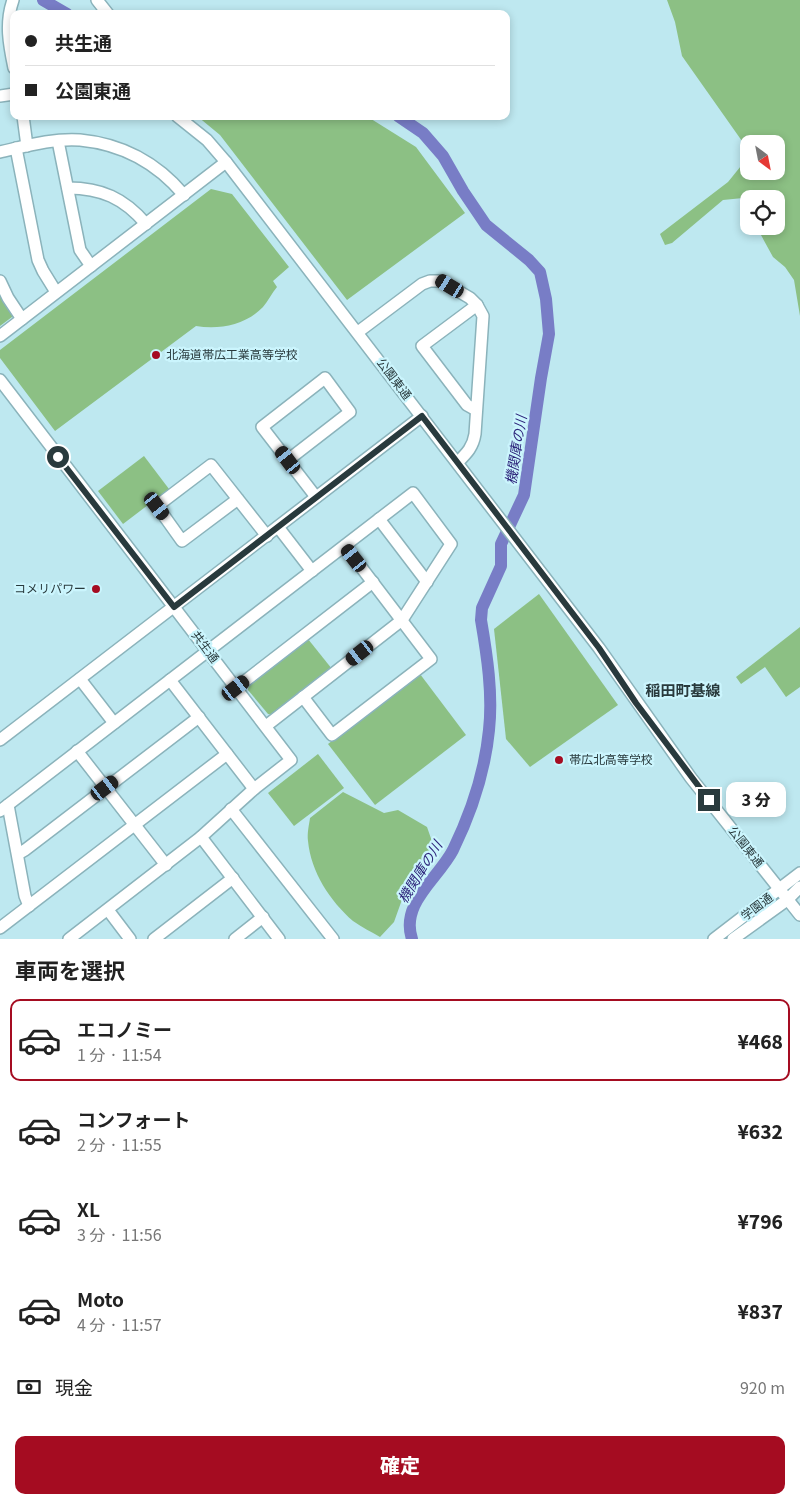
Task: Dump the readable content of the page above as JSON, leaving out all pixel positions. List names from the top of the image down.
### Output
{
  "streets": {
    "street": ["公園東通", "共生通", "学園通"]
  },
  "crossings": [
    ["公園東通", "学園通"]
  ],
  "districts": ["稲田町基線"],
  "water": ["機関庫の川"],
  "places": ["北海道帯広工業高等学校", "コメリパワー", "帯広北高等学校"],
  "north": "bottom right",
  "page": {
    "banner": ["共生通", "公園東通"],
    "bubble": "3 分",
    "heading": "車両を選択",
    "list": [
      {
        "name": "エコノミー",
        "note": "1 分 · 11:54",
        "value": "¥468"
      },
      {
        "name": "コンフォート",
        "note": "2 分 · 11:55",
        "value": "¥632"
      },
      {
        "name": "XL",
        "note": "3 分 · 11:56",
        "value": "¥796"
      },
      {
        "name": "Moto",
        "note": "4 分 · 11:57",
        "value": "¥837"
      }
    ],
    "pay": ["現金", "920 m"],
    "buttons": "確定"
  }
}
